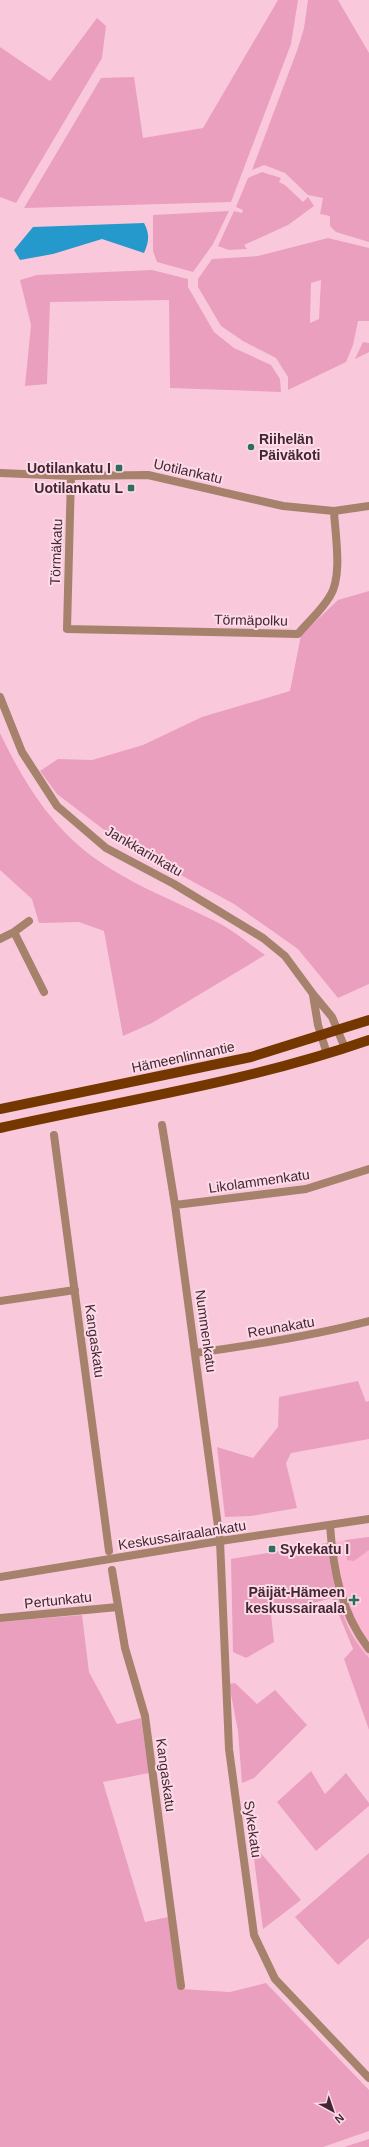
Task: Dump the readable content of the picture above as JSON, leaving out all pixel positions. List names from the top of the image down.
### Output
{
  "streets": {
    "main road": ["Hämeenlinnantie"],
    "street": [
      "Uotilankatu",
      "Törmäkatu",
      "Törmäpolku",
      "Jankkarinkatu",
      "Likolammenkatu",
      "Reunakatu",
      "Nummenkatu",
      "Kangaskatu",
      "Keskussairaalankatu",
      "Pertunkatu",
      "Sykekatu"
    ]
  },
  "crossings": [
    ["Uotilankatu", "Törmäkatu"],
    ["Uotilankatu", "Törmäpolku"],
    ["Törmäkatu", "Törmäpolku"],
    ["Jankkarinkatu", "Hämeenlinnantie"],
    ["Likolammenkatu", "Nummenkatu"],
    ["Reunakatu", "Nummenkatu"],
    ["Nummenkatu", "Keskussairaalankatu"],
    ["Nummenkatu", "Sykekatu"],
    ["Kangaskatu", "Pertunkatu"],
    ["Keskussairaalankatu", "Sykekatu"]
  ],
  "places": {
    "other": ["Riihelän Päiväkoti"],
    "transit": ["Uotilankatu I", "Uotilankatu L", "Sykekatu I"],
    "health": ["Päijät-Hämeen keskussairaala"]
  },
  "north": "bottom right"
}
